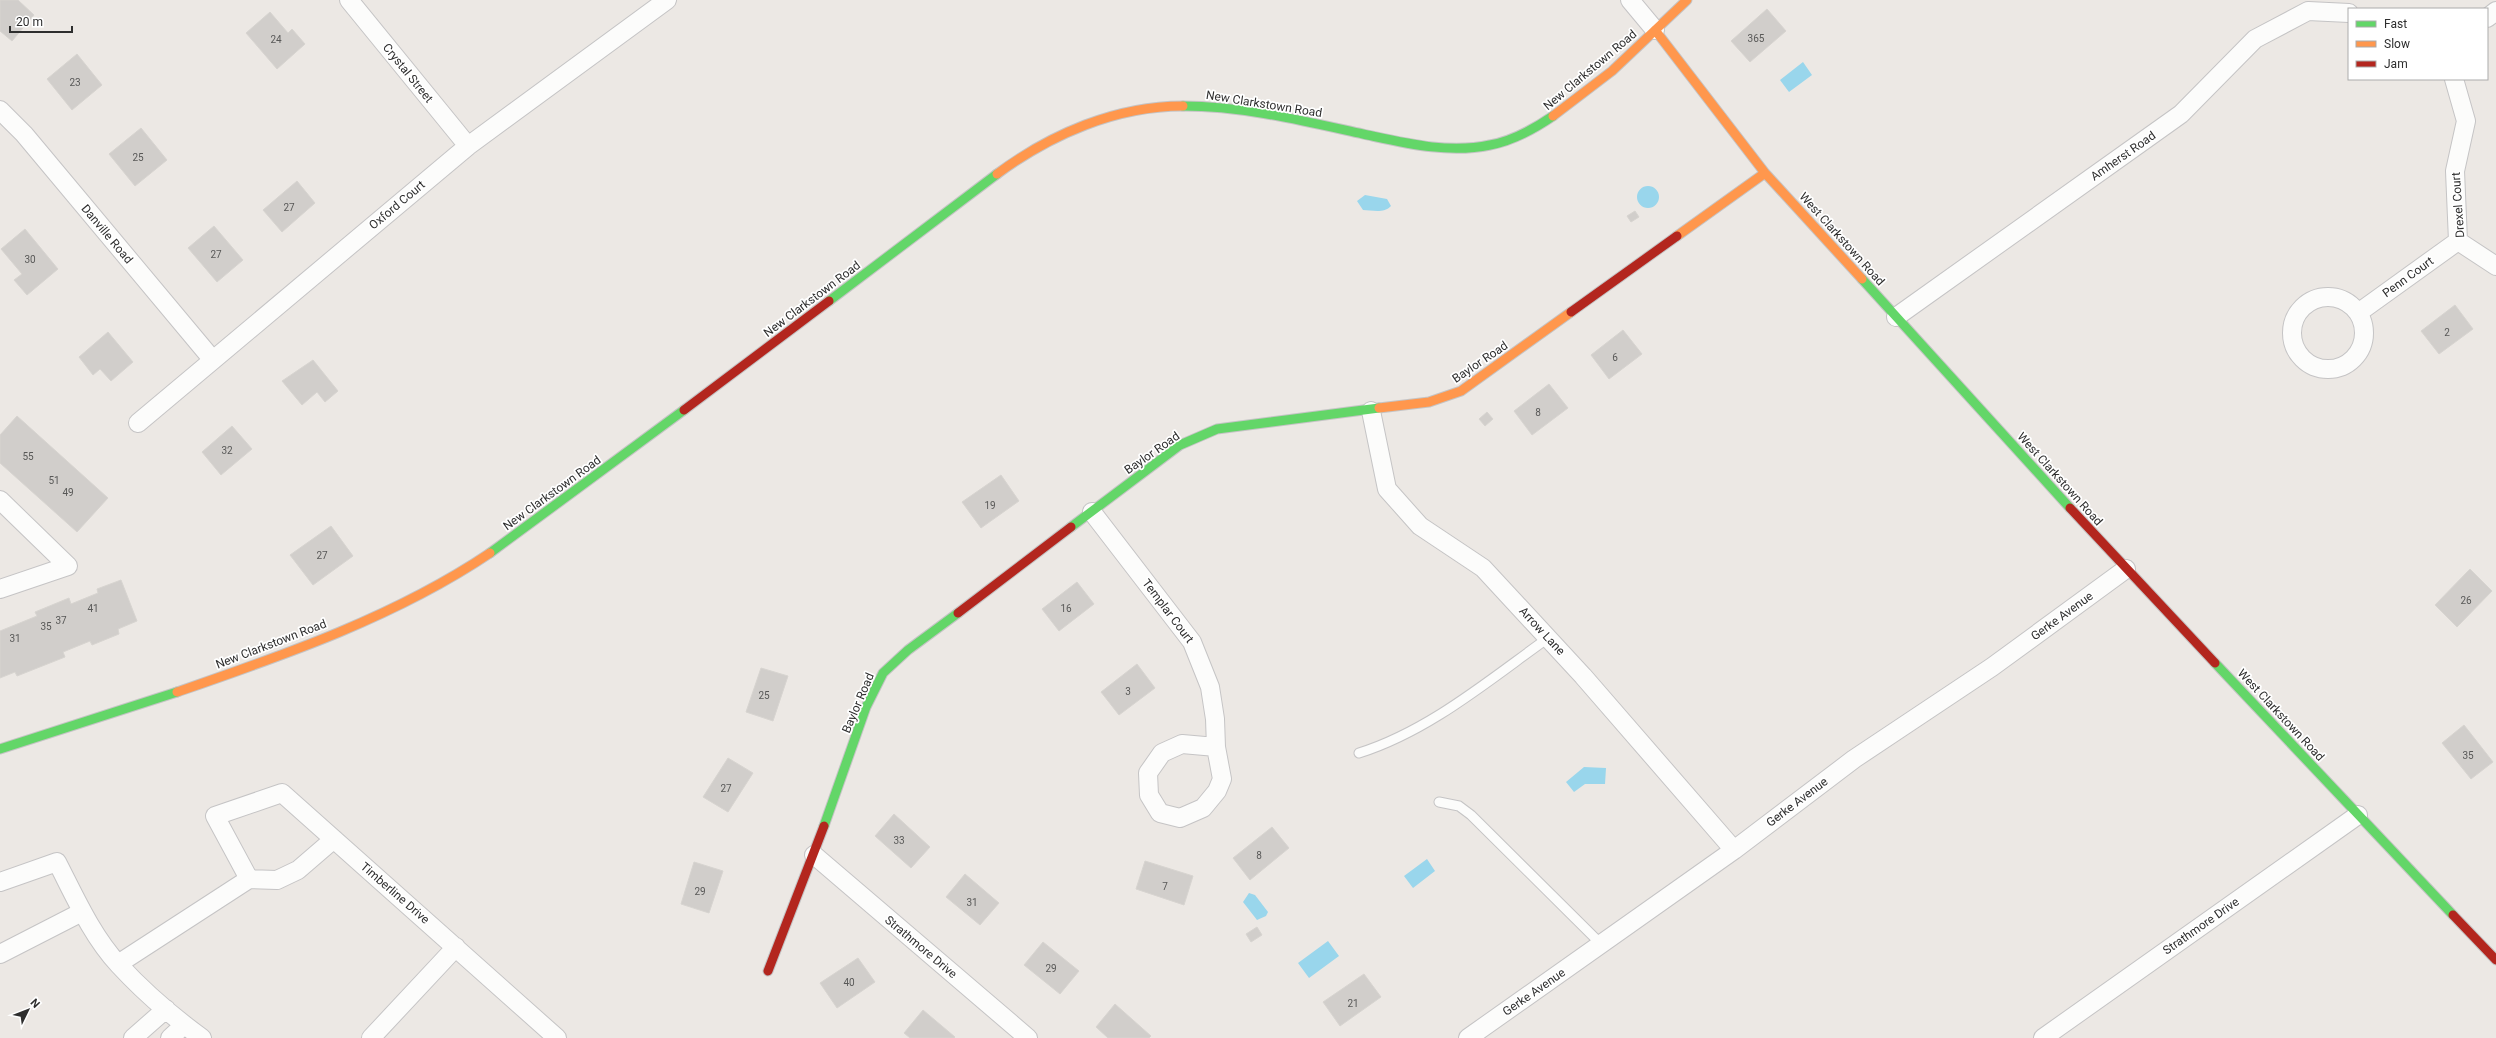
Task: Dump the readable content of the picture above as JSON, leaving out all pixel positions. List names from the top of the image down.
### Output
{
  "streets": {
    "street": [
      "New Clarkstown Road",
      "Crystal Street",
      "Amherst Road",
      "Oxford Court",
      "Drexel Court",
      "Danville Road",
      "West Clarkstown Road",
      "Penn Court",
      "Baylor Road",
      "Templar Court",
      "Gerke Avenue",
      "Arrow Lane",
      "Timberline Drive",
      "Strathmore Drive"
    ]
  },
  "crossings": [
    ["New Clarkstown Road", "West Clarkstown Road"],
    ["Crystal Street", "Oxford Court"],
    ["Amherst Road", "West Clarkstown Road"],
    ["Oxford Court", "Danville Road"],
    ["Drexel Court", "Penn Court"],
    ["West Clarkstown Road", "Baylor Road"],
    ["West Clarkstown Road", "Gerke Avenue"],
    ["West Clarkstown Road", "Strathmore Drive"],
    ["Baylor Road", "Templar Court"],
    ["Baylor Road", "Arrow Lane"],
    ["Baylor Road", "Strathmore Drive"],
    ["Gerke Avenue", "Arrow Lane"]
  ],
  "house_numbers": [
    "365",
    "24",
    "23",
    "25",
    "27",
    "27",
    "30",
    "2",
    "6",
    "8",
    "32",
    "55",
    "51",
    "49",
    "19",
    "27",
    "26",
    "41",
    "16",
    "37",
    "35",
    "31",
    "3",
    "25",
    "35",
    "27",
    "33",
    "8",
    "7",
    "29",
    "31",
    "29",
    "40",
    "21"
  ],
  "legend": ["Fast", "Slow", "Jam"],
  "scale_bar": "20 m",
  "north": "top right"
}
